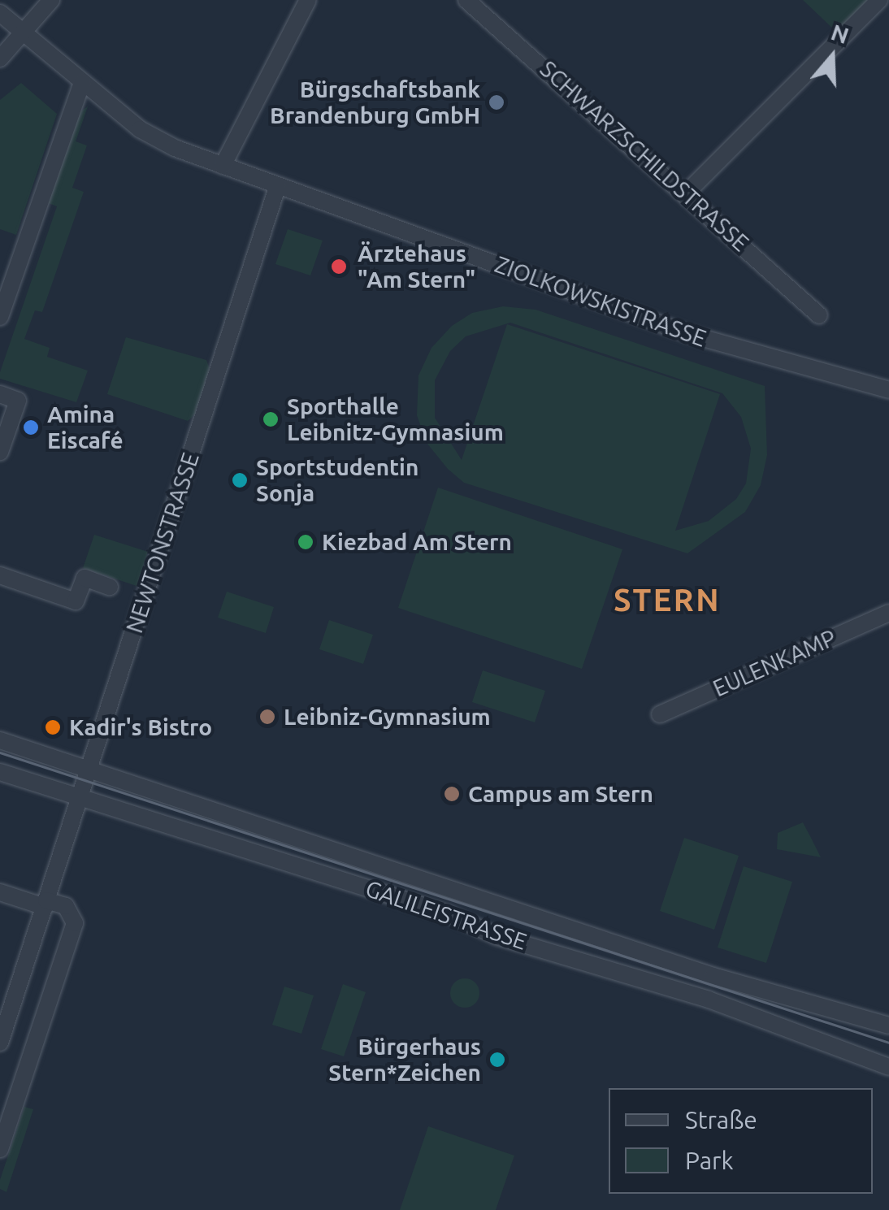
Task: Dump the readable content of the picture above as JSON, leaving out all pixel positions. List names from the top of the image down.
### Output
{
  "streets": {
    "street": [
      "SCHWARZSCHILDSTRASSE",
      "ZIOLKOWSKISTRASSE",
      "NEWTONSTRASSE",
      "EULENKAMP",
      "GALILEISTRASSE"
    ]
  },
  "crossings": [
    ["ZIOLKOWSKISTRASSE", "NEWTONSTRASSE"],
    ["NEWTONSTRASSE", "GALILEISTRASSE"]
  ],
  "districts": ["STERN"],
  "places": [
    "Bürgschaftsbank Brandenburg GmbH",
    "Ärztehaus \"Am Stern\"",
    "Sporthalle Leibnitz-Gymnasium",
    "Amina Eiscafé",
    "Sportstudentin Sonja",
    "Kiezbad Am Stern",
    "Leibniz-Gymnasium",
    "Kadir's Bistro",
    "Campus am Stern",
    "Bürgerhaus Stern*Zeichen"
  ],
  "legend": ["Straße", "Park"],
  "north": "top"
}
